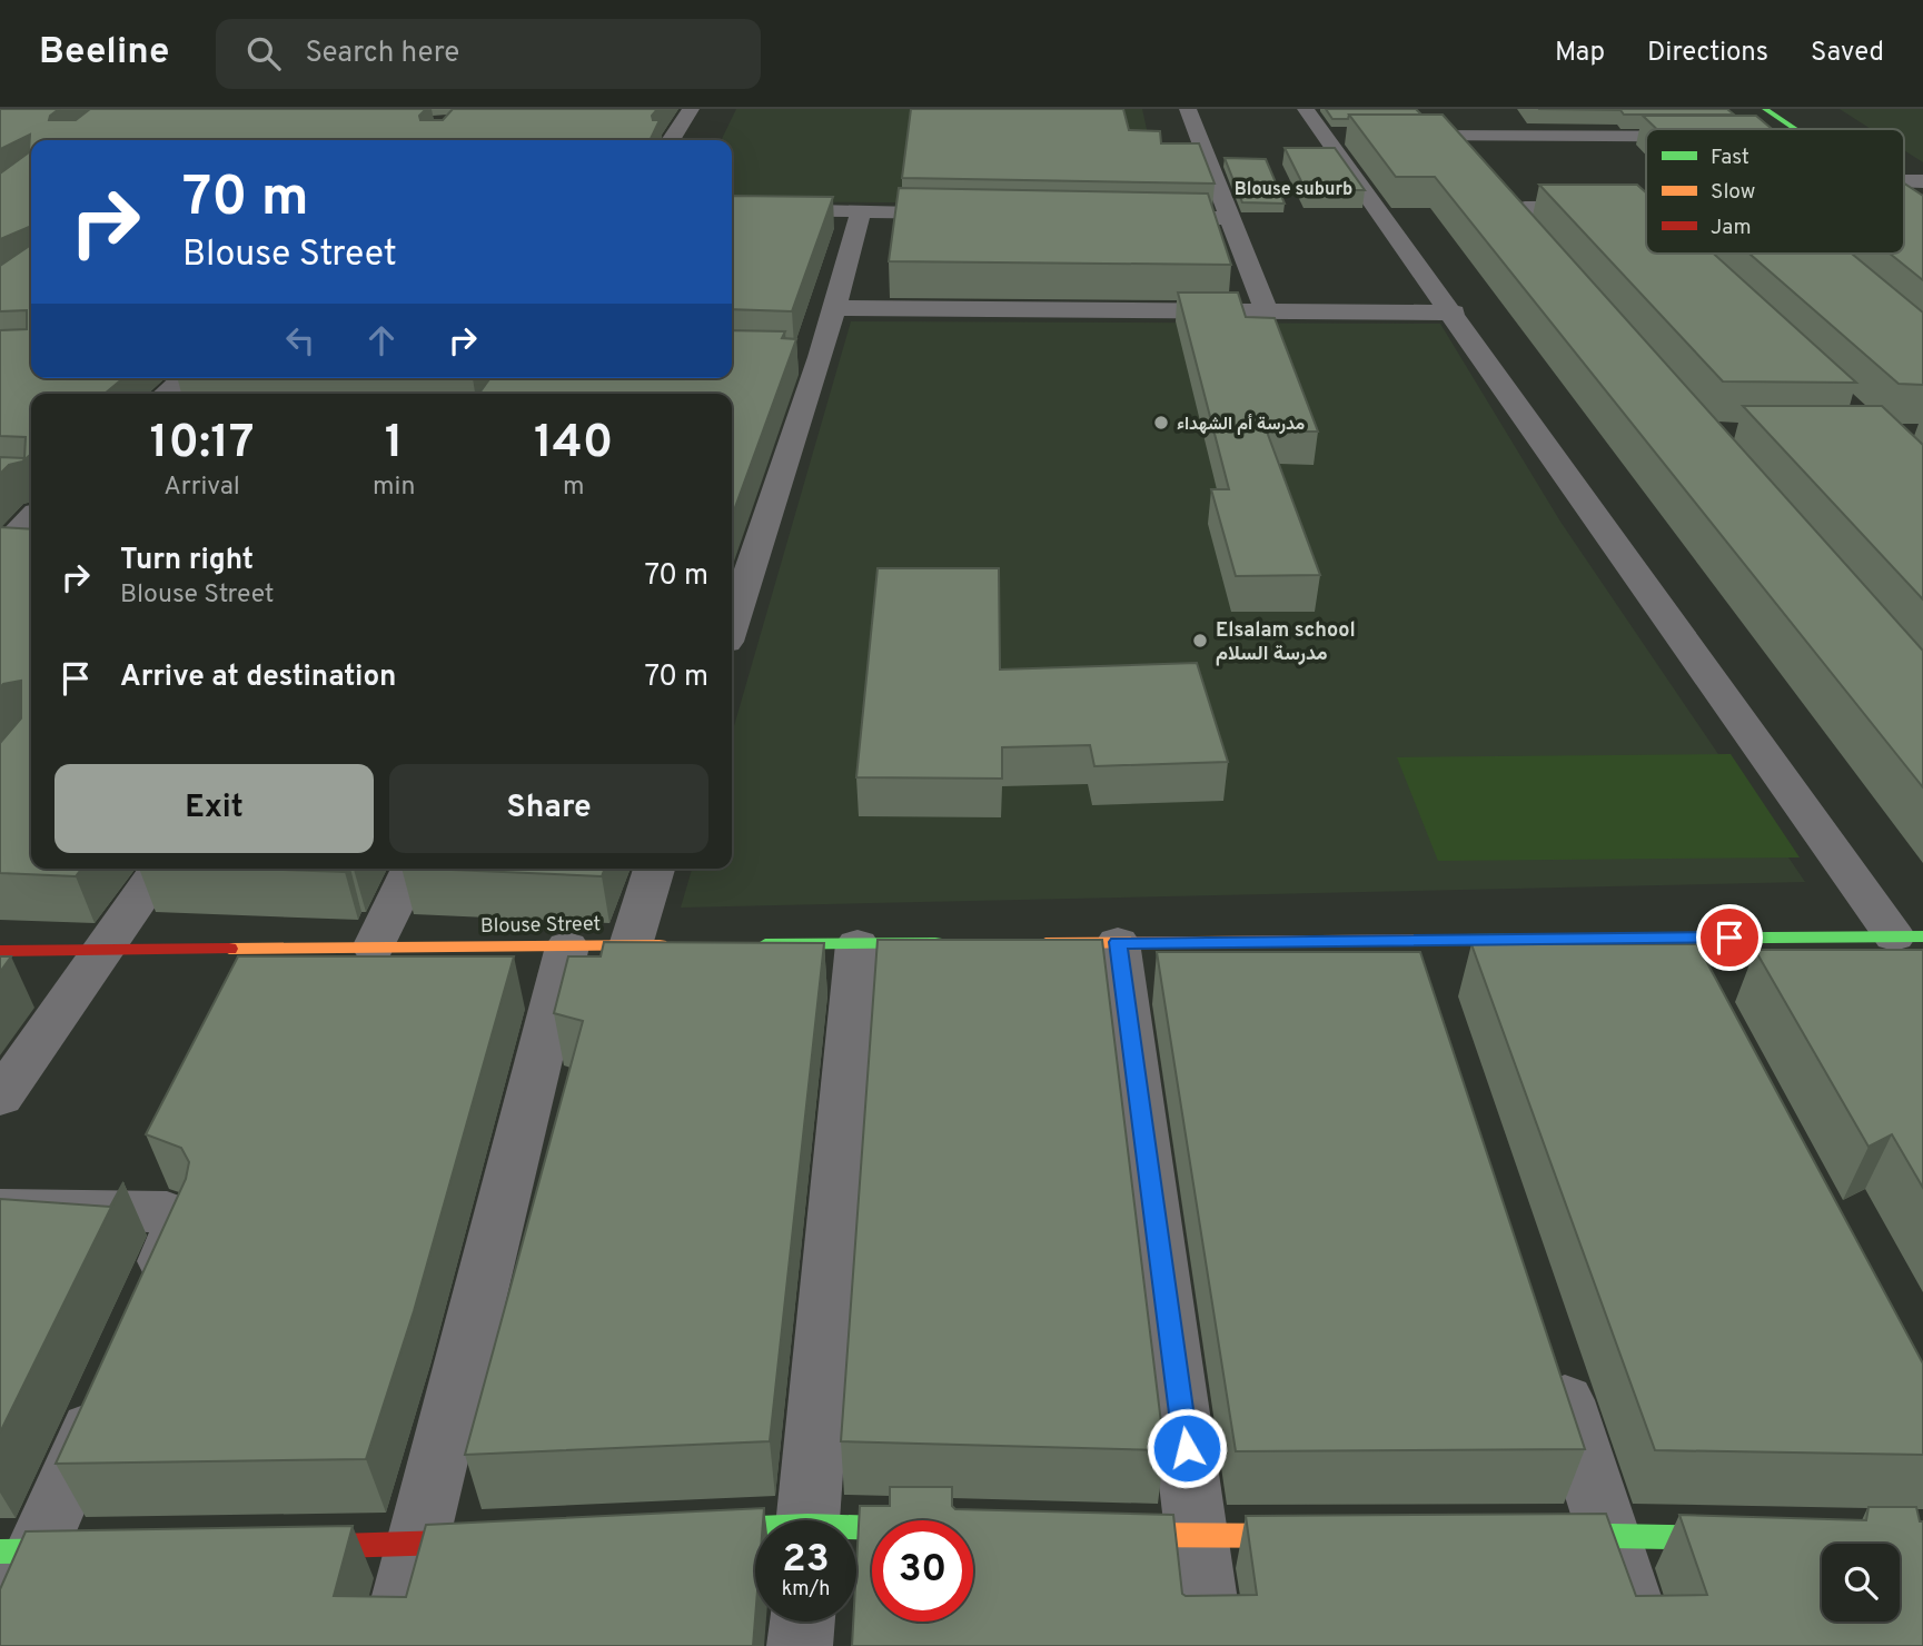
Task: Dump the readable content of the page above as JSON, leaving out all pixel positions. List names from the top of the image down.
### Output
{
  "streets": {
    "street": ["Blouse Street"]
  },
  "districts": ["Blouse suburb"],
  "places": ["مدرسة أم الشهداء", "Elsalam school مدرسة السلام"],
  "legend": ["Fast", "Slow", "Jam"],
  "page": {
    "header": "Beeline",
    "search": "Search here",
    "nav": ["Map", "Directions", "Saved"],
    "turn": ["70 m", "Blouse Street"],
    "eta": [
      "10:17",
      "Arrival",
      "1",
      "min",
      "140",
      "m"
    ],
    "list": [
      {
        "name": "Turn right",
        "note": "Blouse Street",
        "value": "70 m"
      },
      {
        "name": "Arrive at destination",
        "value": "70 m"
      }
    ],
    "buttons": ["Exit", "Share"],
    "speed": "23 km/h",
    "limit": "30"
  }
}
